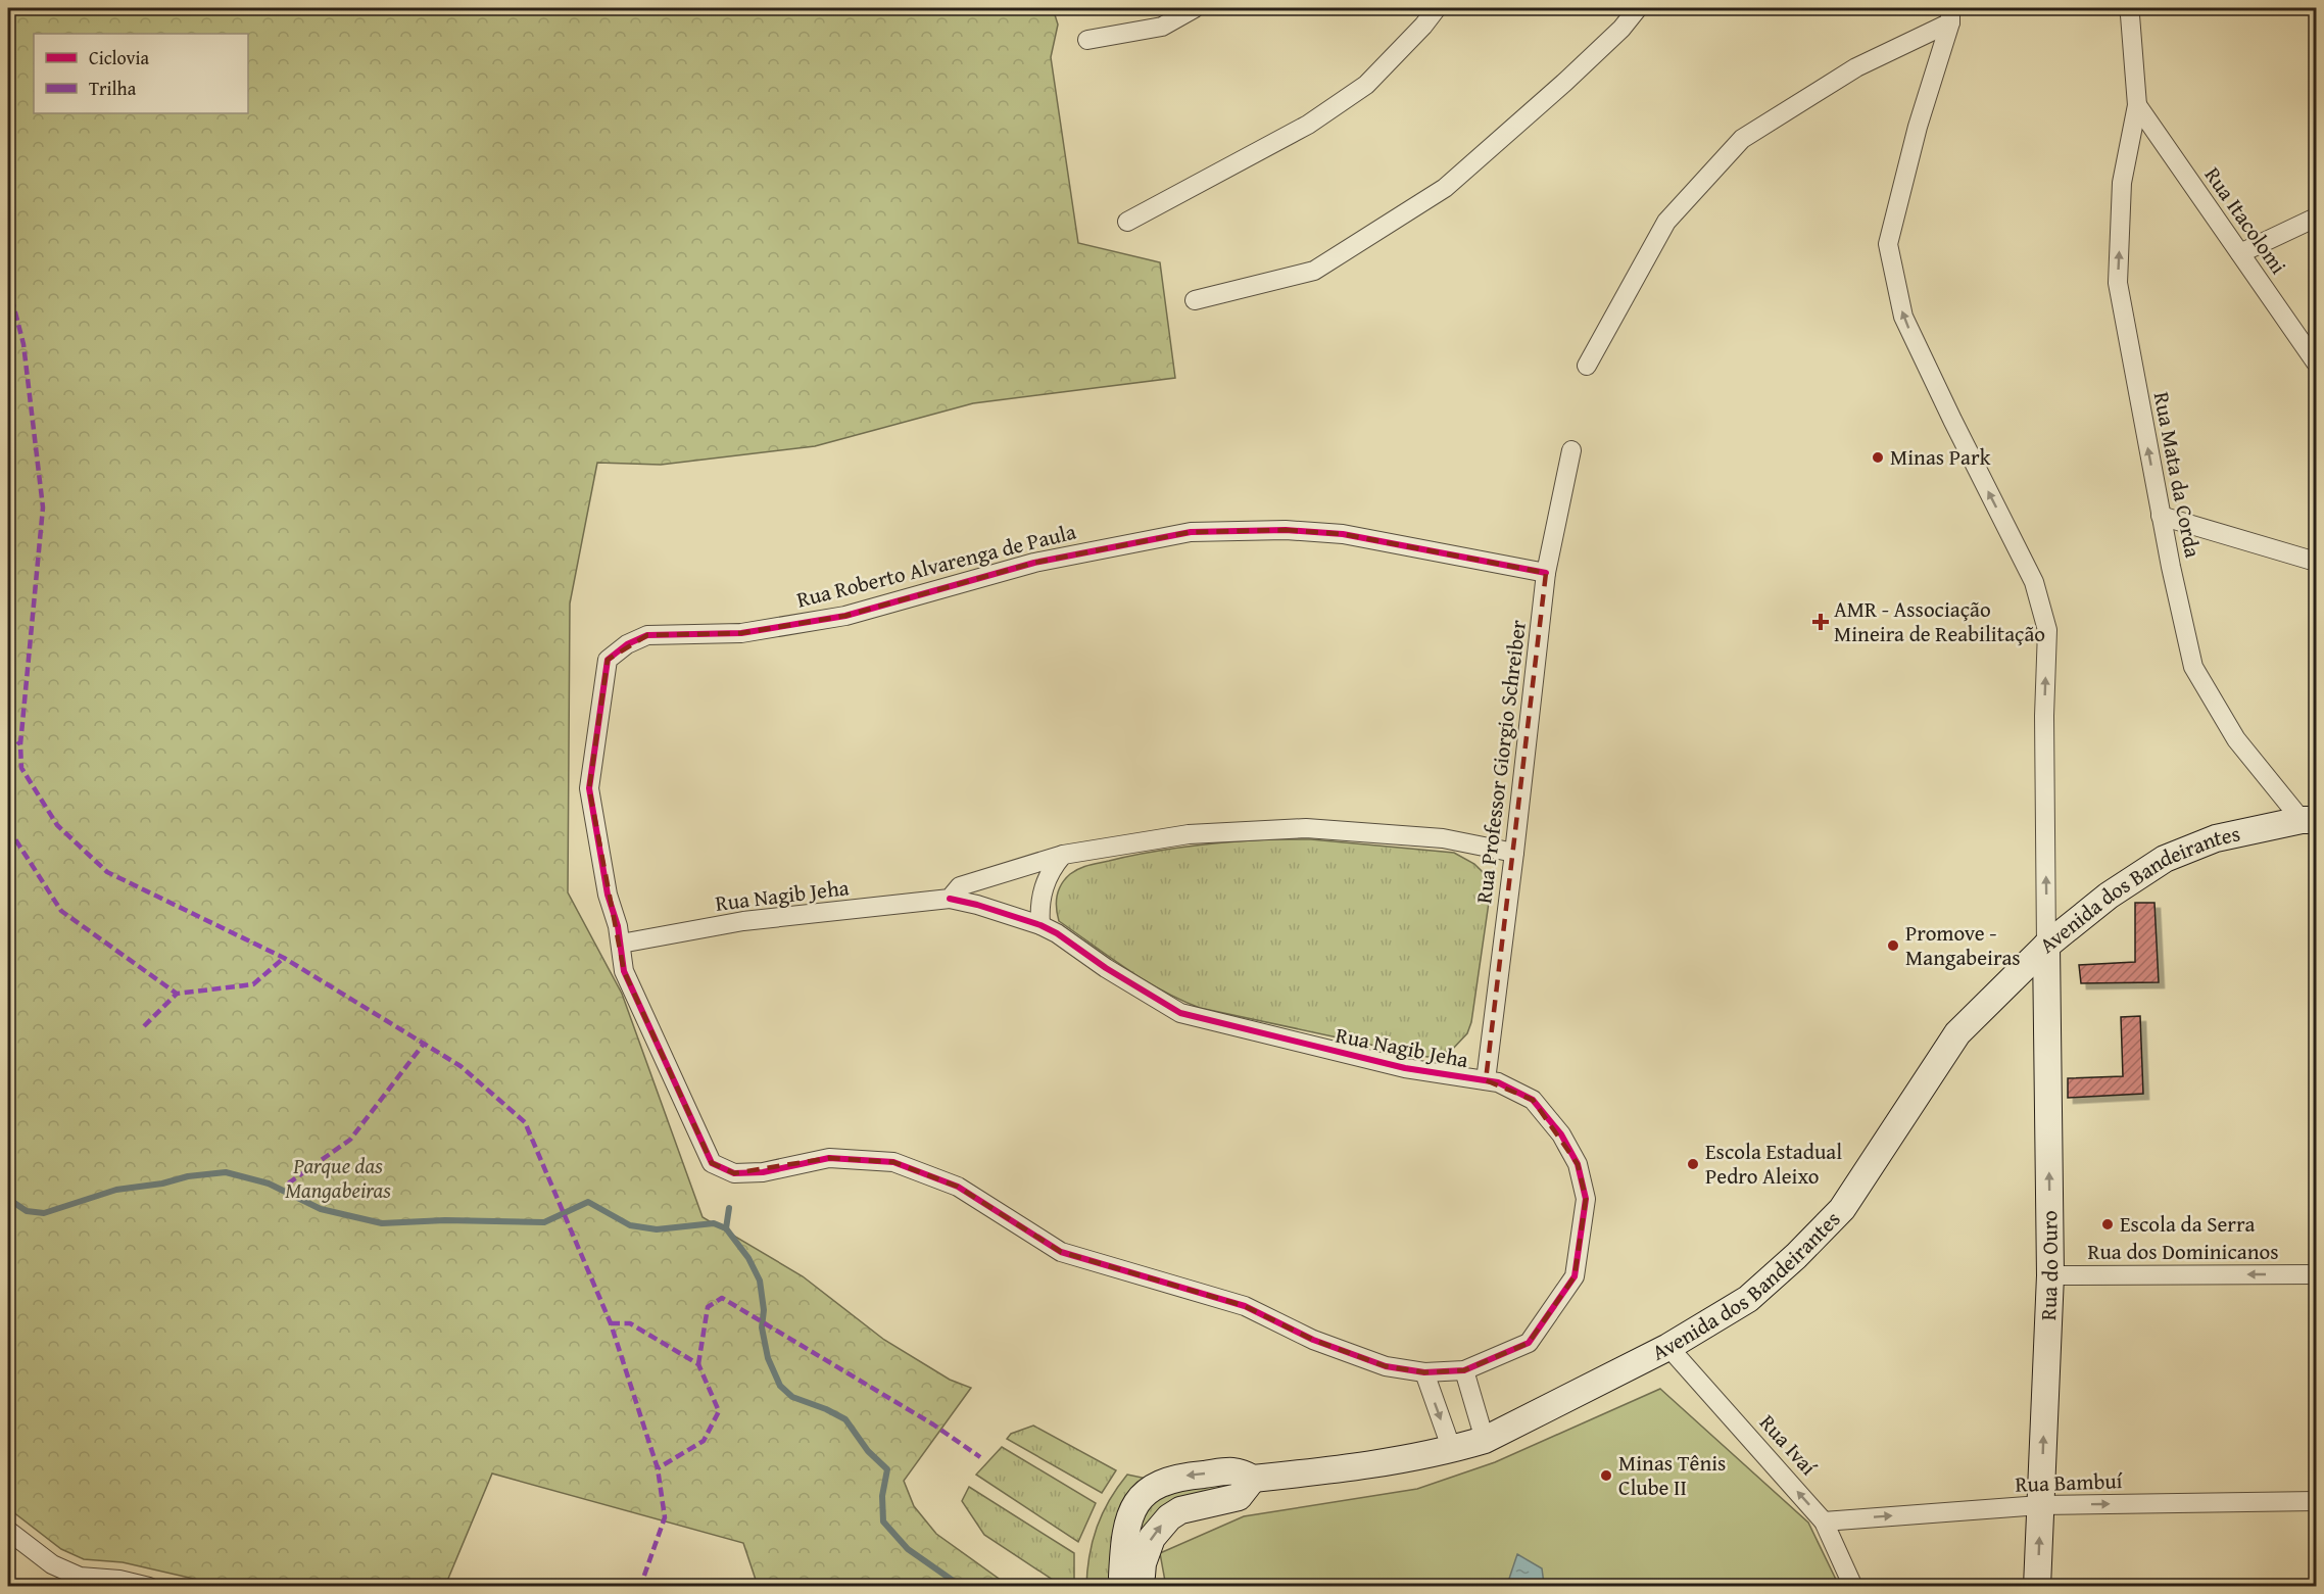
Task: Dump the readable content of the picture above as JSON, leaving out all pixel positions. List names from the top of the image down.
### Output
{
  "streets": {
    "street": [
      "Rua Itacolomi",
      "Rua Mata da Corda",
      "Rua Roberto Alvarenga de Paula",
      "Rua Professor Giorgio Schreiber",
      "Avenida dos Bandeirantes",
      "Rua Nagib Jeha",
      "Rua dos Dominicanos",
      "Rua do Ouro",
      "Rua Ivaí",
      "Rua Bambuí"
    ]
  },
  "crossings": [
    ["Rua Itacolomi", "Rua Mata da Corda"],
    ["Rua Mata da Corda", "Avenida dos Bandeirantes"],
    ["Rua Roberto Alvarenga de Paula", "Rua Professor Giorgio Schreiber"],
    ["Rua Roberto Alvarenga de Paula", "Rua Nagib Jeha"],
    ["Rua Professor Giorgio Schreiber", "Rua Nagib Jeha"],
    ["Avenida dos Bandeirantes", "Rua do Ouro"],
    ["Avenida dos Bandeirantes", "Rua Ivaí"],
    ["Rua dos Dominicanos", "Rua do Ouro"],
    ["Rua do Ouro", "Rua Bambuí"],
    ["Rua Ivaí", "Rua Bambuí"]
  ],
  "one_way": [
    "Rua Mata da Corda",
    "Rua dos Dominicanos",
    "Rua do Ouro",
    "Rua Ivaí",
    "Rua Bambuí"
  ],
  "parks": ["Parque das Mangabeiras"],
  "places": {
    "other": [
      "Minas Park",
      "Promove - Mangabeiras",
      "Escola Estadual Pedro Aleixo",
      "Escola da Serra",
      "Minas Tênis Clube II"
    ],
    "health": ["AMR - Associação Mineira de Reabilitação"]
  },
  "legend": ["Ciclovia", "Trilha"]
}
